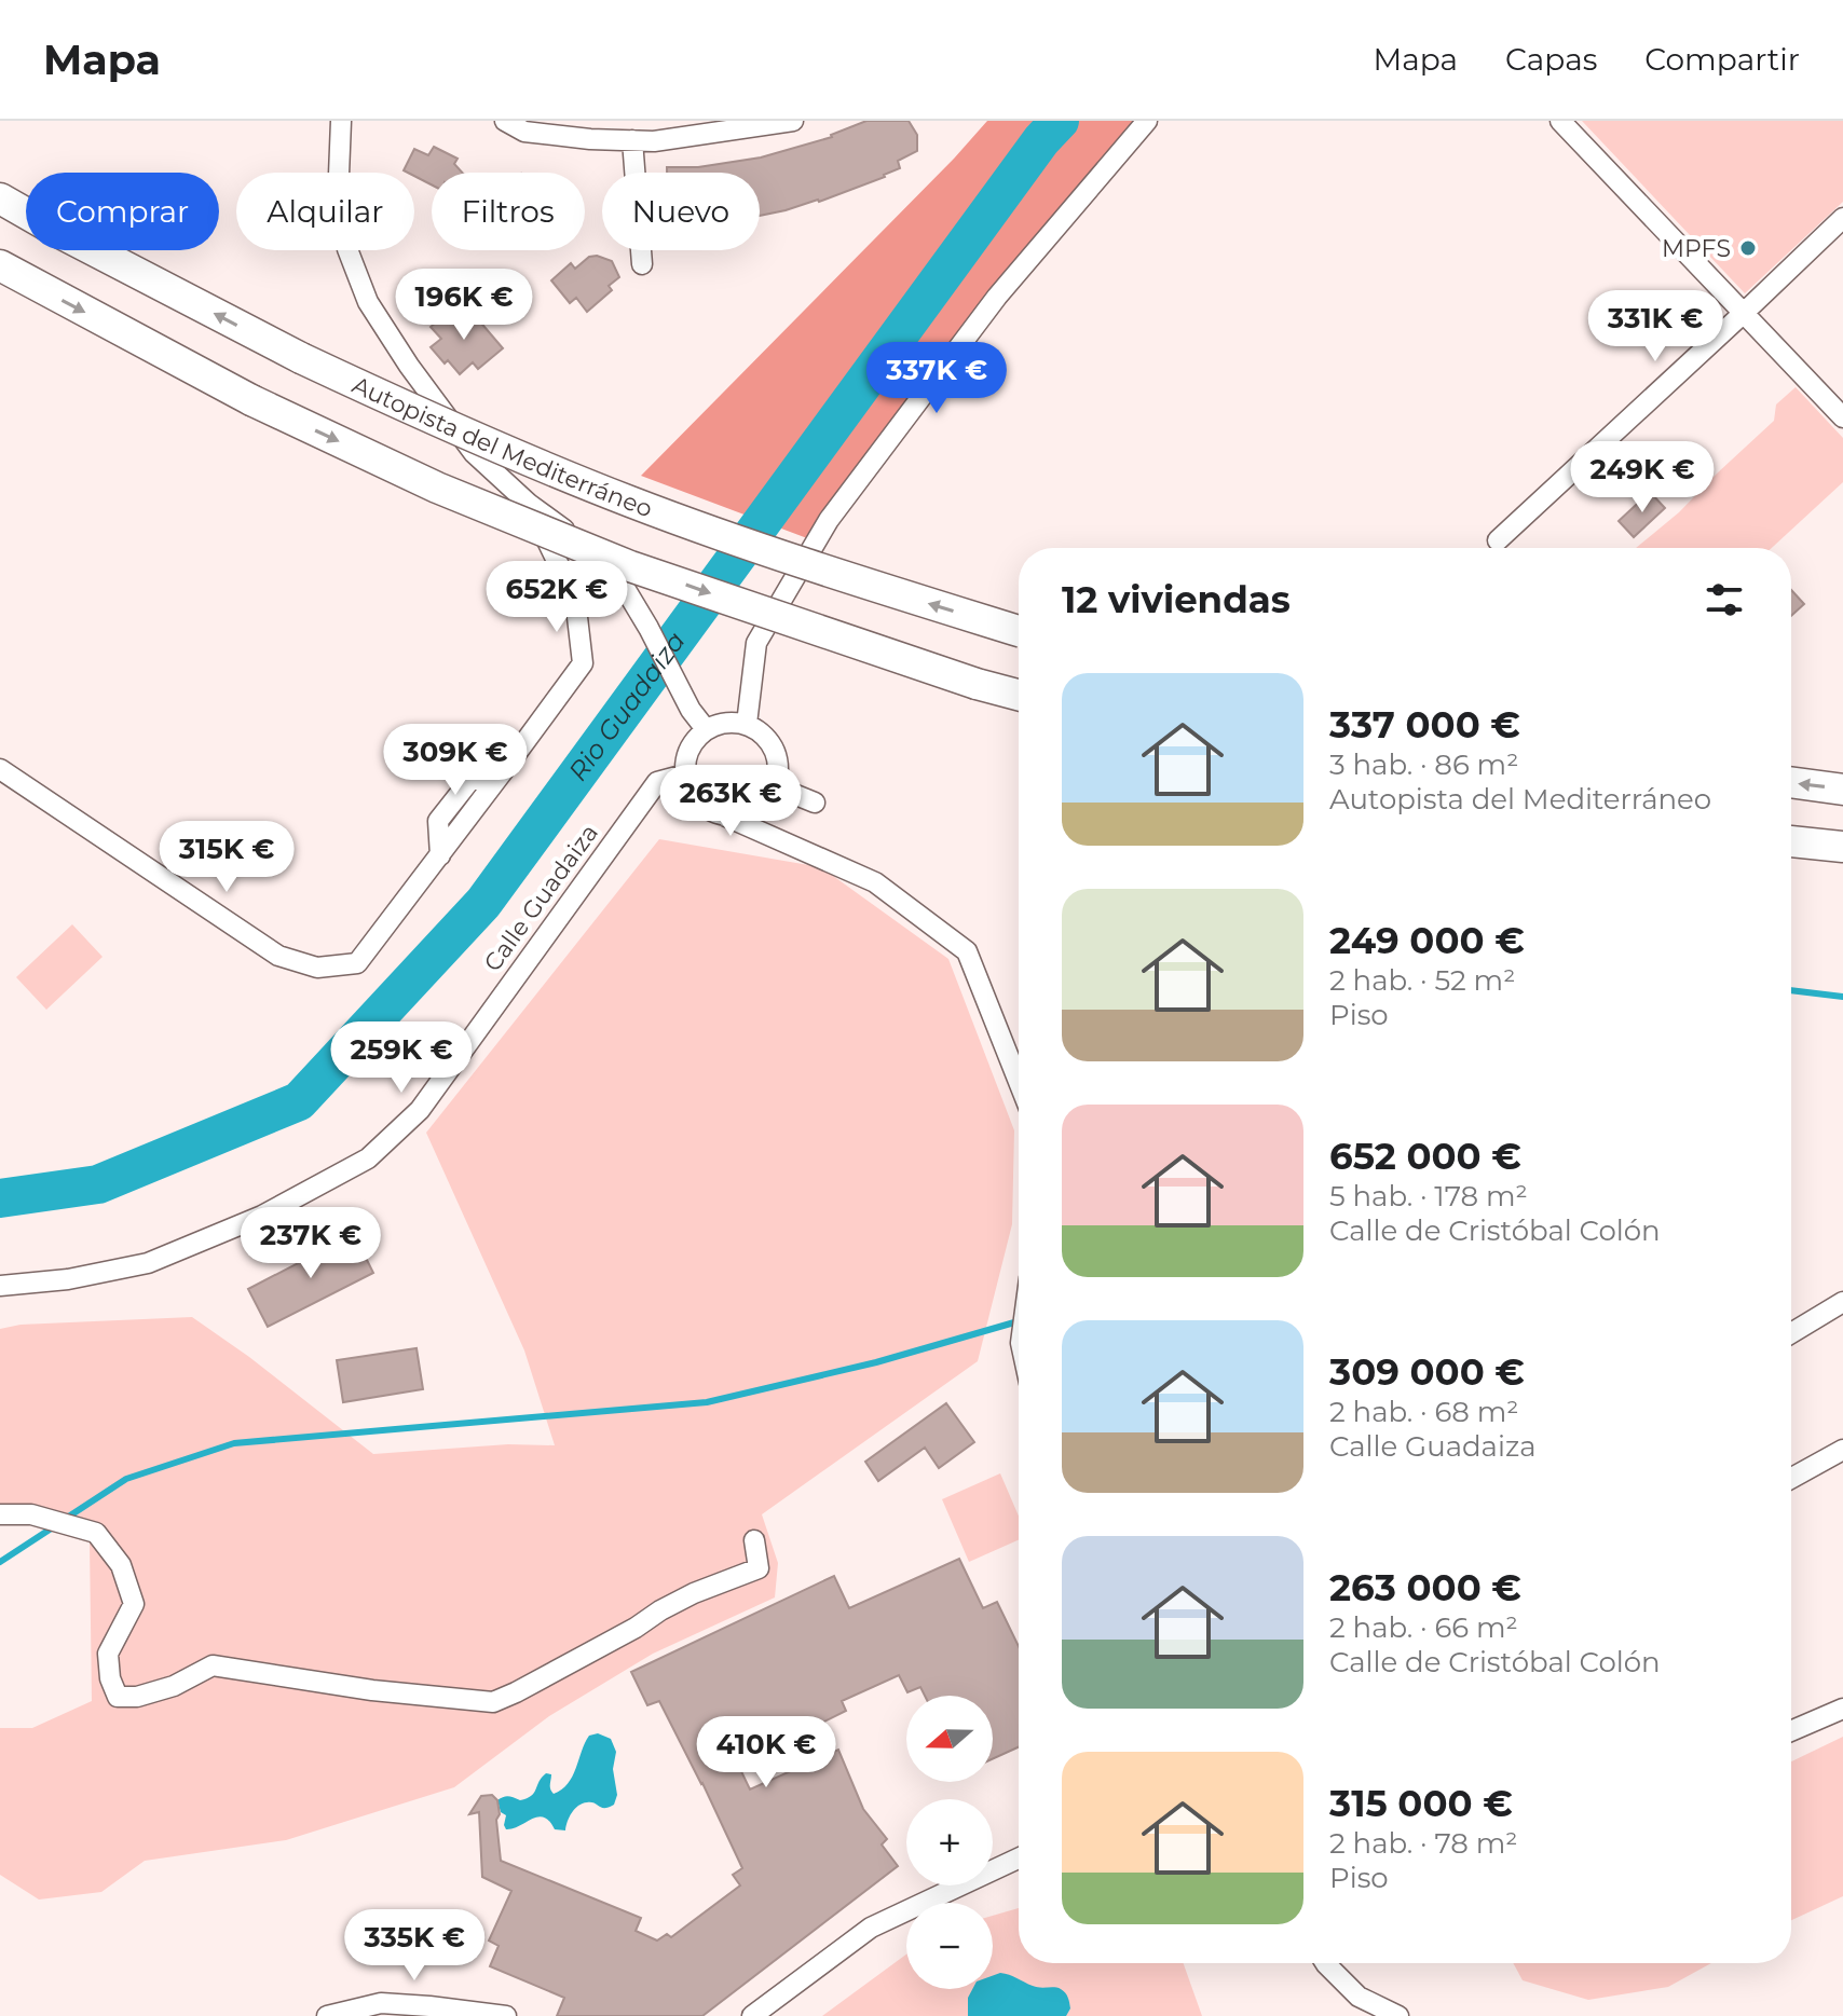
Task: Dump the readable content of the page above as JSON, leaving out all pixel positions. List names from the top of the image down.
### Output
{
  "streets": {
    "highway": ["Autopista del Mediterráneo"],
    "street": ["Calle Guadaiza"]
  },
  "water": ["Rio Guadaiza"],
  "places": ["MPFS"],
  "north": "left",
  "page": {
    "header": "Mapa",
    "nav": ["Mapa", "Capas", "Compartir"],
    "chip": [
      "Comprar",
      "Alquilar",
      "Filtros",
      "Nuevo"
    ],
    "price": [
      "196K €",
      "331K €",
      "337K €",
      "249K €",
      "652K €",
      "309K €",
      "263K €",
      "315K €",
      "259K €",
      "237K €",
      "410K €",
      "335K €"
    ],
    "heading": "12 viviendas",
    "list": [
      {
        "name": "337 000 €",
        "note": "3 hab. · 86 m² · Autopista del Mediterráneo"
      },
      {
        "name": "249 000 €",
        "note": "2 hab. · 52 m² · Piso"
      },
      {
        "name": "652 000 €",
        "note": "5 hab. · 178 m² · Calle de Cristóbal Colón"
      },
      {
        "name": "309 000 €",
        "note": "2 hab. · 68 m² · Calle Guadaiza"
      },
      {
        "name": "263 000 €",
        "note": "2 hab. · 66 m² · Calle de Cristóbal Colón"
      },
      {
        "name": "315 000 €",
        "note": "2 hab. · 78 m² · Piso"
      }
    ],
    "map_buttons": ["+", "−"]
  }
}
